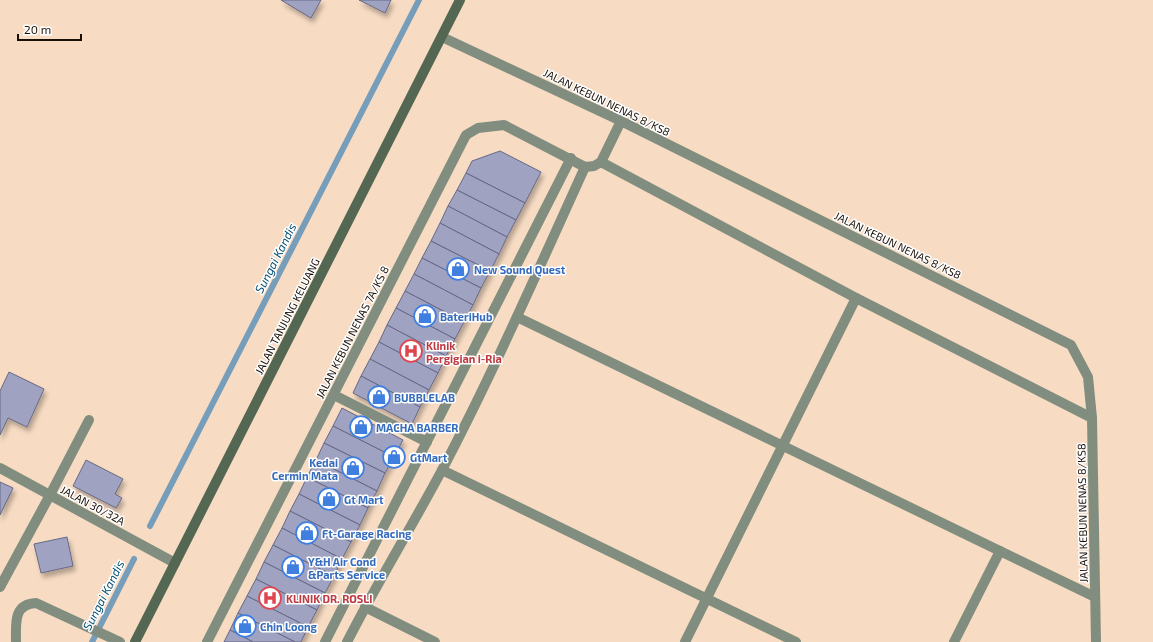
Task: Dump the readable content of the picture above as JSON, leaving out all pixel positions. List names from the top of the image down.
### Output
{
  "streets": {
    "main road": ["JALAN TANJUNG KELUANG"],
    "street": ["JALAN KEBUN NENAS 8/KS8", "JALAN KEBUN NENAS 7A/KS 8", "JALAN 30/32A"]
  },
  "crossings": [
    ["JALAN KEBUN NENAS 8/KS8", "JALAN TANJUNG KELUANG"],
    ["JALAN TANJUNG KELUANG", "JALAN 30/32A"]
  ],
  "water": ["Sungai Kandis"],
  "places": {
    "shop": [
      "New Sound Quest",
      "BateriHub",
      "BUBBLELAB",
      "MACHA BARBER",
      "GtMart",
      "Kedai Cermin Mata",
      "Gt Mart",
      "Ft-Garage Racing",
      "Y&H Air Cond &Parts Service",
      "Chin Loong"
    ],
    "hospital": ["Klinik Pergigian i-Ria", "KLINIK DR. ROSLI"]
  },
  "scale_bar": "20 m"
}
